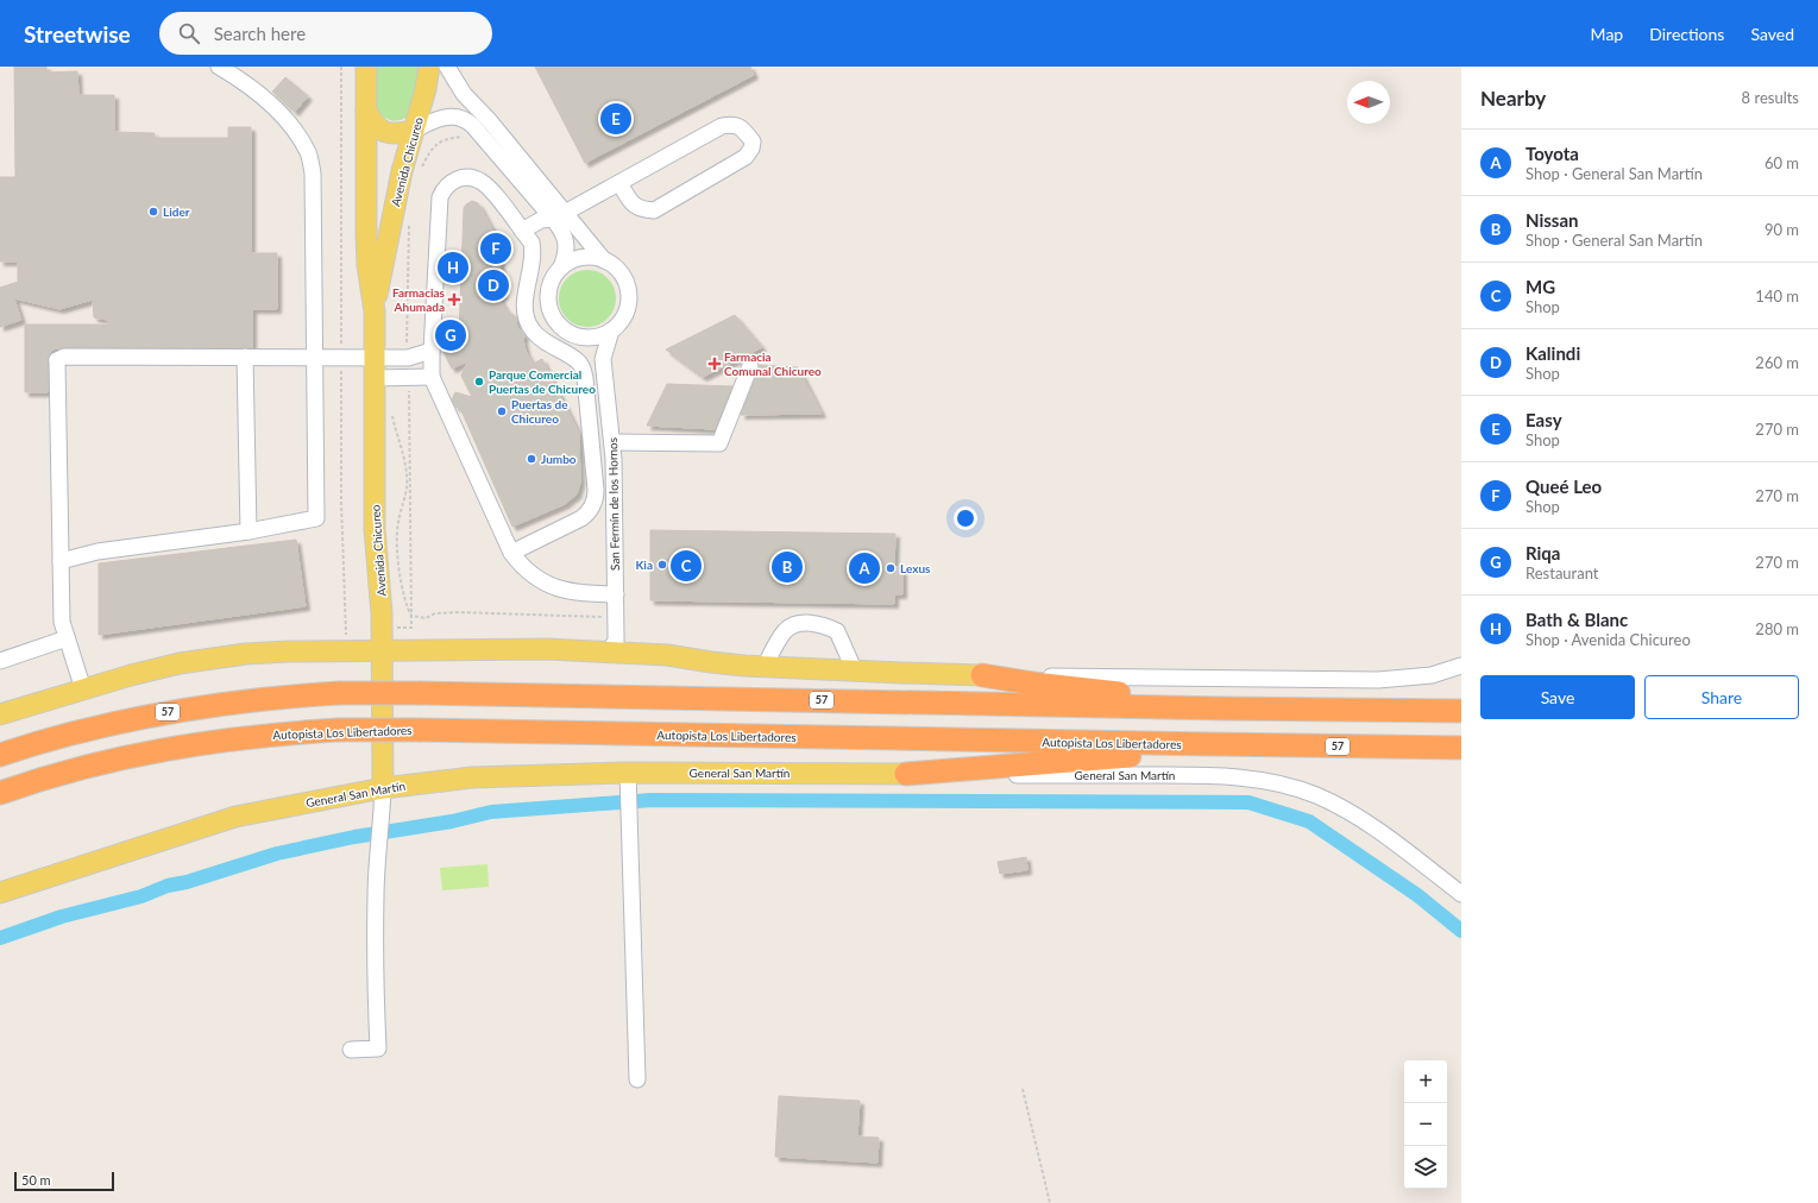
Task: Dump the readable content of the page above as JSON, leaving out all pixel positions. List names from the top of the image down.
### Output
{
  "streets": {
    "highway": ["57", "Autopista Los Libertadores"],
    "main road": ["Avenida Chicureo", "General San Martín"],
    "street": ["San Fermín de los Hornos"]
  },
  "crossings": [
    ["Avenida Chicureo", "General San Martín"]
  ],
  "places": {
    "other": [
      "Lider",
      "Parque Comercial Puertas de Chicureo",
      "Puertas de Chicureo",
      "Jumbo",
      "Kia",
      "Lexus"
    ],
    "health": ["Farmacias Ahumada", "Farmacia Comunal Chicureo"]
  },
  "scale_bar": "50 m",
  "north": "left",
  "page": {
    "header": "Streetwise",
    "search": "Search here",
    "nav": ["Map", "Directions", "Saved"],
    "heading": ["Nearby", "8 results"],
    "pins": [
      "E",
      "F",
      "H",
      "D",
      "G",
      "C",
      "B",
      "A"
    ],
    "list": [
      {
        "mark": "A",
        "name": "Toyota",
        "note": "Shop · General San Martín",
        "value": "60 m"
      },
      {
        "mark": "B",
        "name": "Nissan",
        "note": "Shop · General San Martín",
        "value": "90 m"
      },
      {
        "mark": "C",
        "name": "MG",
        "note": "Shop",
        "value": "140 m"
      },
      {
        "mark": "D",
        "name": "Kalindi",
        "note": "Shop",
        "value": "260 m"
      },
      {
        "mark": "E",
        "name": "Easy",
        "note": "Shop",
        "value": "270 m"
      },
      {
        "mark": "F",
        "name": "Queé Leo",
        "note": "Shop",
        "value": "270 m"
      },
      {
        "mark": "G",
        "name": "Riqa",
        "note": "Restaurant",
        "value": "270 m"
      },
      {
        "mark": "H",
        "name": "Bath & Blanc",
        "note": "Shop · Avenida Chicureo",
        "value": "280 m"
      }
    ],
    "buttons": ["Save", "Share"],
    "map_buttons": ["+", "−"],
    "scale": "50 m"
  }
}
